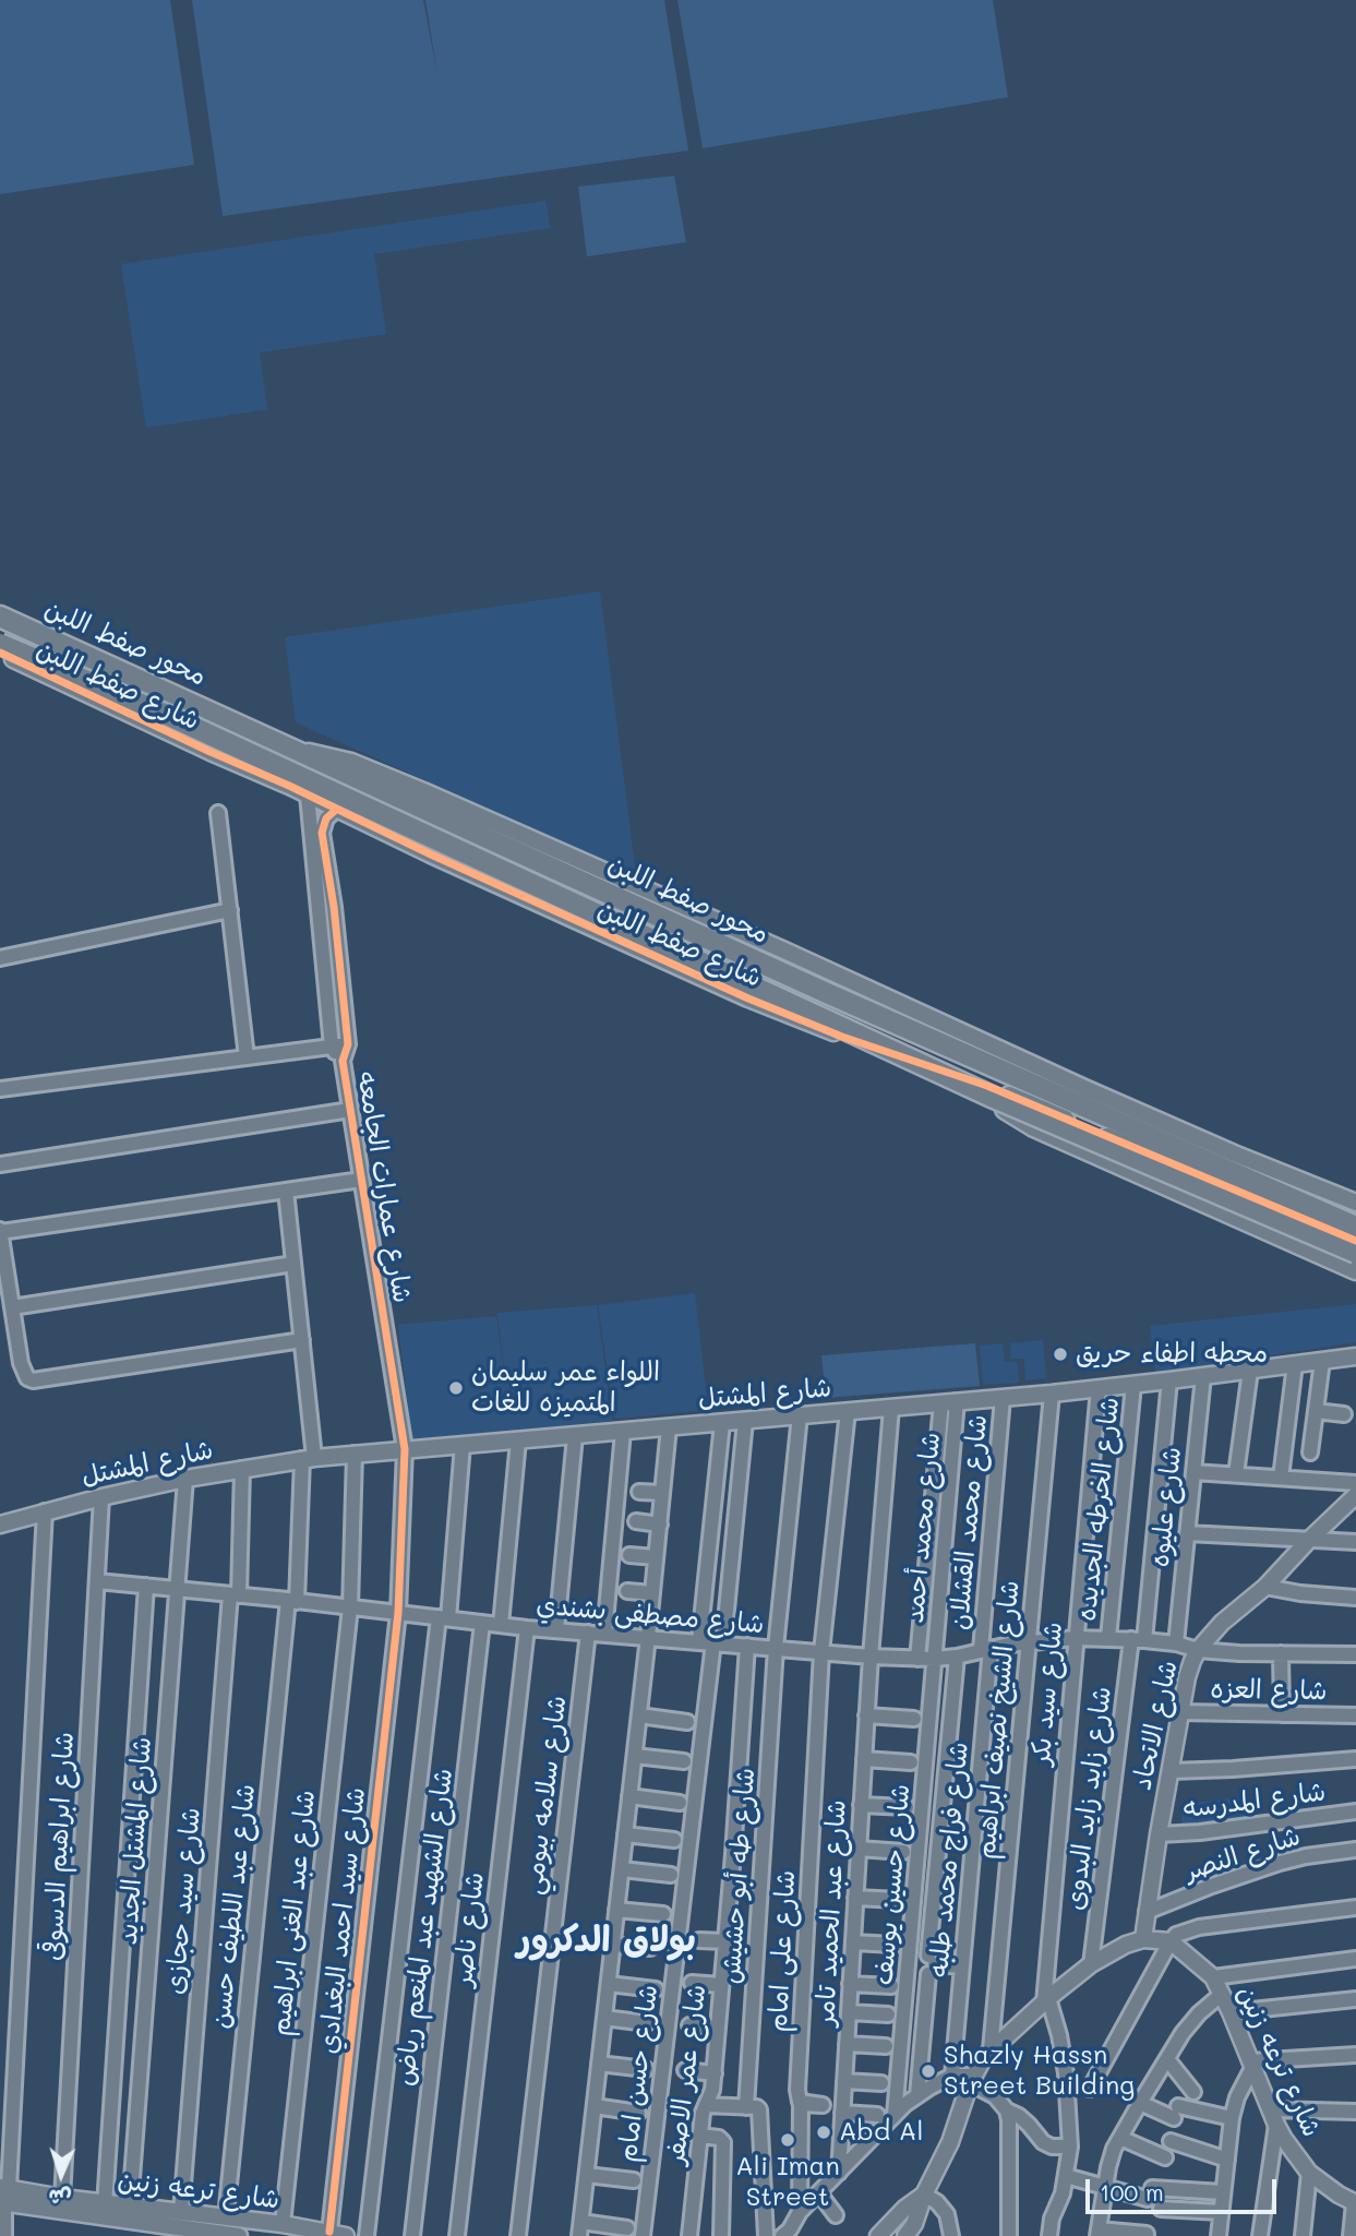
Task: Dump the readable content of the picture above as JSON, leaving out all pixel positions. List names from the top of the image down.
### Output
{
  "streets": {
    "main road": ["محور صفط اللبن"],
    "street": [
      "شارع صفط اللبن",
      "شارع عمارات الجامعه",
      "شارع المشتل",
      "شارع عليوه",
      "شارع الخرطه الجديده",
      "شارع محمد القشلان",
      "شارع محمد أحمد",
      "شارع مصطفى بشندي",
      "شارع العزه",
      "شارع سيد بكر",
      "شارع الشيخ نصيف ابراهيم",
      "شارع الاتحاد",
      "شارع سلامه بيومي",
      "شارع زايد زايد البدوى",
      "شارع المدرسه",
      "شارع المشتل الجديد",
      "شارع ابراهيم الدسوقى",
      "شارع النصر",
      "شارع فراج محمد طلبه",
      "شارع طه أبو حشيش",
      "شارع حسين يوسف",
      "شارع سيد حجازى",
      "شارع عبد اللطيف حسن",
      "شارع عبد الغنى ابراهيم",
      "شارع عبد الحميد تامر",
      "شارع سيد احمد البغدادي",
      "شارع الشهيد عبد المنعم رياض",
      "شارع ناصر",
      "شارع على امام",
      "شارع ترعه زنين",
      "شارع حسن امام",
      "شارع عمر الاصفر"
    ]
  },
  "crossings": [
    ["شارع صفط اللبن", "شارع عمارات الجامعه"],
    ["شارع عمارات الجامعه", "شارع المشتل"],
    ["شارع عمارات الجامعه", "شارع مصطفى بشندي"],
    ["شارع عمارات الجامعه", "شارع سيد احمد البغدادي"],
    ["شارع المشتل", "شارع عليوه"],
    ["شارع المشتل", "شارع الخرطه الجديده"],
    ["شارع المشتل", "شارع محمد القشلان"],
    ["شارع المشتل", "شارع محمد أحمد"],
    ["شارع المشتل", "شارع سيد بكر"],
    ["شارع المشتل", "شارع الشيخ نصيف ابراهيم"],
    ["شارع المشتل", "شارع زايد زايد البدوى"],
    ["شارع المشتل", "شارع المشتل الجديد"],
    ["شارع المشتل", "شارع ابراهيم الدسوقى"],
    ["شارع المشتل", "شارع طه أبو حشيش"],
    ["شارع المشتل", "شارع سيد حجازى"],
    ["شارع المشتل", "شارع عبد اللطيف حسن"],
    ["شارع المشتل", "شارع عبد الغنى ابراهيم"],
    ["شارع المشتل", "شارع عبد الحميد تامر"],
    ["شارع عليوه", "شارع مصطفى بشندي"],
    ["شارع الخرطه الجديده", "شارع مصطفى بشندي"],
    ["شارع محمد القشلان", "شارع مصطفى بشندي"],
    ["شارع محمد القشلان", "شارع فراج محمد طلبه"],
    ["شارع محمد أحمد", "شارع مصطفى بشندي"],
    ["شارع محمد أحمد", "شارع حسين يوسف"],
    ["شارع مصطفى بشندي", "شارع سيد بكر"],
    ["شارع مصطفى بشندي", "شارع الشيخ نصيف ابراهيم"],
    ["شارع مصطفى بشندي", "شارع الاتحاد"],
    ["شارع مصطفى بشندي", "شارع سلامه بيومي"],
    ["شارع مصطفى بشندي", "شارع زايد زايد البدوى"],
    ["شارع مصطفى بشندي", "شارع المشتل الجديد"],
    ["شارع مصطفى بشندي", "شارع ابراهيم الدسوقى"],
    ["شارع مصطفى بشندي", "شارع فراج محمد طلبه"],
    ["شارع مصطفى بشندي", "شارع طه أبو حشيش"],
    ["شارع مصطفى بشندي", "شارع حسين يوسف"],
    ["شارع مصطفى بشندي", "شارع سيد حجازى"],
    ["شارع مصطفى بشندي", "شارع عبد اللطيف حسن"],
    ["شارع مصطفى بشندي", "شارع عبد الغنى ابراهيم"],
    ["شارع مصطفى بشندي", "شارع عبد الحميد تامر"],
    ["شارع مصطفى بشندي", "شارع سيد احمد البغدادي"],
    ["شارع مصطفى بشندي", "شارع الشهيد عبد المنعم رياض"],
    ["شارع مصطفى بشندي", "شارع ناصر"],
    ["شارع مصطفى بشندي", "شارع على امام"],
    ["شارع مصطفى بشندي", "شارع حسن امام"],
    ["شارع مصطفى بشندي", "شارع عمر الاصفر"],
    ["شارع العزه", "شارع الاتحاد"],
    ["شارع الاتحاد", "شارع المدرسه"],
    ["شارع الاتحاد", "شارع النصر"],
    ["شارع المشتل الجديد", "شارع ترعه زنين"],
    ["شارع ابراهيم الدسوقى", "شارع ترعه زنين"],
    ["شارع سيد حجازى", "شارع ترعه زنين"],
    ["شارع عبد اللطيف حسن", "شارع ترعه زنين"],
    ["شارع عبد الغنى ابراهيم", "شارع ترعه زنين"],
    ["شارع سيد احمد البغدادي", "شارع ترعه زنين"]
  ],
  "districts": ["بولاق الدكرور"],
  "places": [
    "محطه اطفاء حريق",
    "اللواء عمر سليمان المتميزه للغات",
    "Shazly Hassn Street Building",
    "Abd Al",
    "Ali Iman Street"
  ],
  "scale_bar": "100 m",
  "north": "bottom"
}
